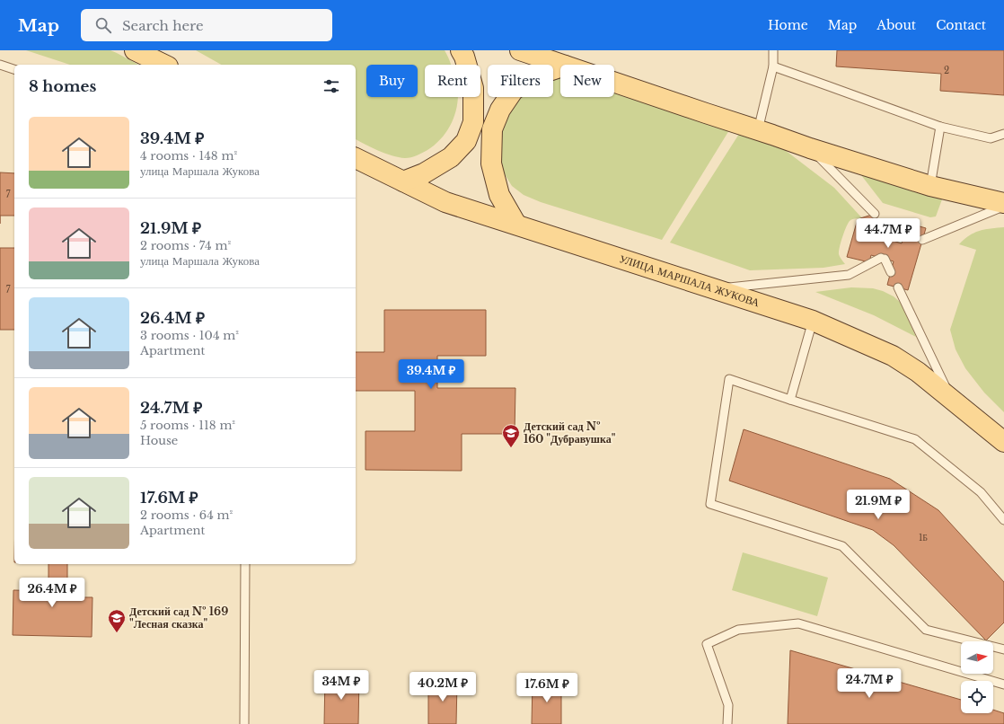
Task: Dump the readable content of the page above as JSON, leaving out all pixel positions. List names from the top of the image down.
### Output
{
  "streets": {
    "main road": ["УЛИЦА МАРШАЛА ЖУКОВА"]
  },
  "places": {
    "school or university": ["Детский сад № 160 \"Дубравушка\"", "Детский сад № 169 \"Лесная сказка\""]
  },
  "house_numbers": [
    "2",
    "7",
    "7",
    "1Б"
  ],
  "north": "right",
  "page": {
    "header": "Map",
    "search": "Search here",
    "nav": [
      "Home",
      "Map",
      "About",
      "Contact"
    ],
    "chip": [
      "Buy",
      "Rent",
      "Filters",
      "New"
    ],
    "heading": "8 homes",
    "list": [
      {
        "name": "39.4M ₽",
        "note": "4 rooms · 148 m² · улица Маршала Жукова"
      },
      {
        "name": "21.9M ₽",
        "note": "2 rooms · 74 m² · улица Маршала Жукова"
      },
      {
        "name": "26.4M ₽",
        "note": "3 rooms · 104 m² · Apartment"
      },
      {
        "name": "24.7M ₽",
        "note": "5 rooms · 118 m² · House"
      },
      {
        "name": "17.6M ₽",
        "note": "2 rooms · 64 m² · Apartment"
      }
    ],
    "price": [
      "44.7M ₽",
      "39.4M ₽",
      "21.9M ₽",
      "26.4M ₽",
      "24.7M ₽",
      "34M ₽",
      "40.2M ₽",
      "17.6M ₽"
    ]
  }
}
